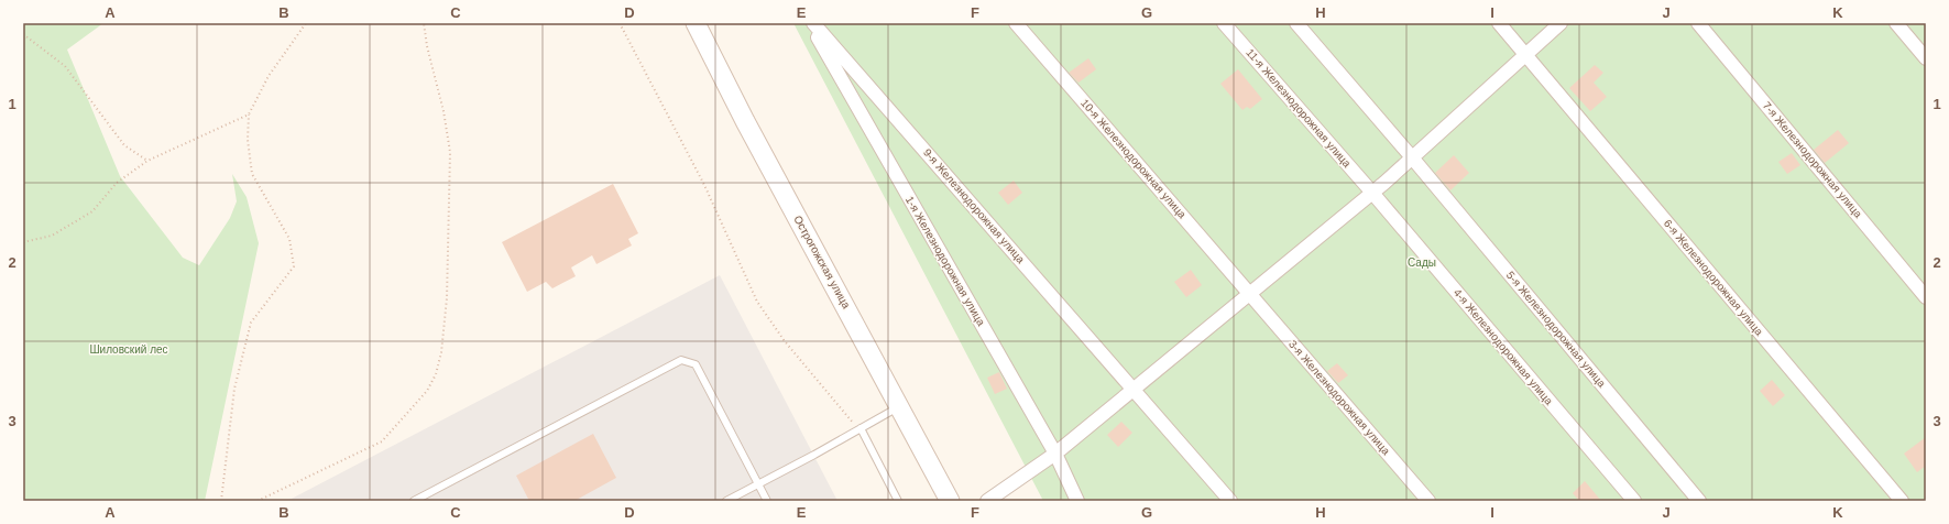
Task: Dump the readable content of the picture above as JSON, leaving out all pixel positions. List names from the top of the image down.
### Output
{
  "streets": {
    "street": [
      "11-я Железнодорожная улица",
      "10-я Железнодорожная улица",
      "7-я Железнодорожная улица",
      "9-я Железнодорожная улица",
      "1-я Железнодорожная улица",
      "Острогожская улица",
      "6-я Железнодорожная улица",
      "5-я Железнодорожная улица",
      "4-я Железнодорожная улица",
      "3-я Железнодорожная улица"
    ]
  },
  "crossings": [
    ["11-я Железнодорожная улица", "4-я Железнодорожная улица"],
    ["10-я Железнодорожная улица", "3-я Железнодорожная улица"]
  ],
  "parks": ["Сады", "Шиловский лес"],
  "grid": {
    "columns": [
      "A",
      "B",
      "C",
      "D",
      "E",
      "F",
      "G",
      "H",
      "I",
      "J",
      "K"
    ],
    "rows": ["1", "2", "3"]
  }
}
